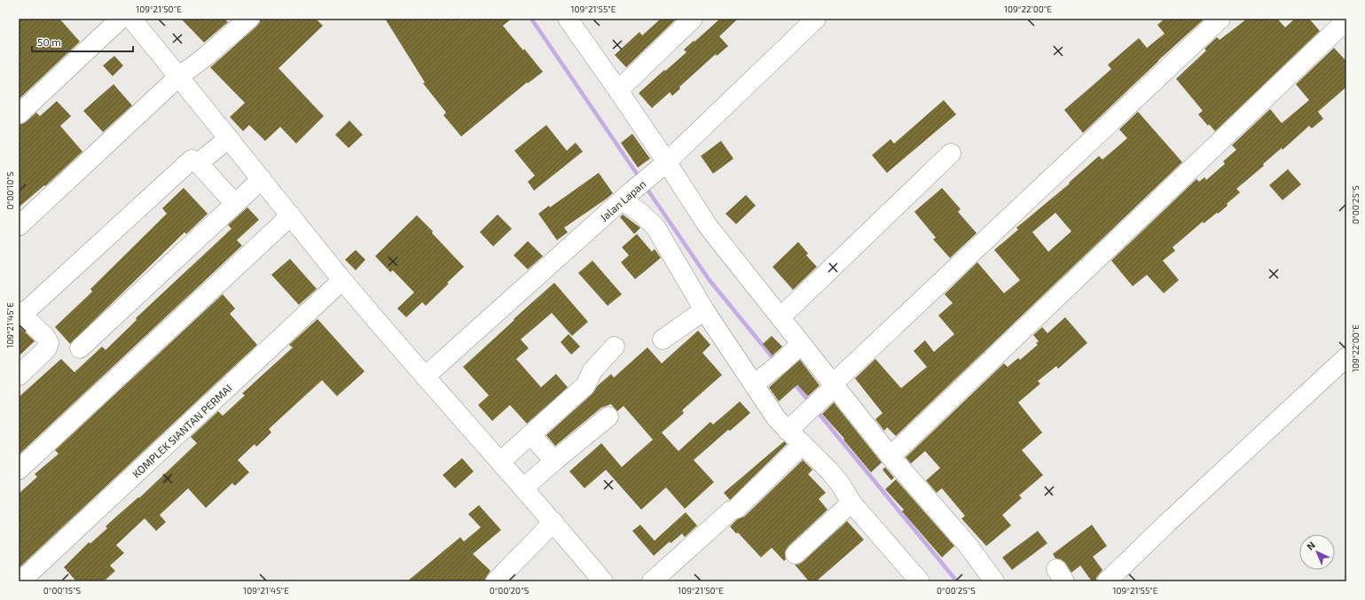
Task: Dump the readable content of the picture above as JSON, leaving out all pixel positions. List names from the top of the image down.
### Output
{
  "streets": {
    "street": ["Jalan Lapan", "KOMPLEK SIANTAN PERMAI"]
  },
  "scale_bar": "50 m",
  "north": "top left",
  "coordinates": [
    "109°21'50\"E",
    "109°21'55\"E",
    "109°22'00\"E",
    "0°00'10\"S",
    "0°00'25\"S",
    "109°21'45\"E",
    "0°00'15\"S",
    "0°00'20\"S"
  ]
}
